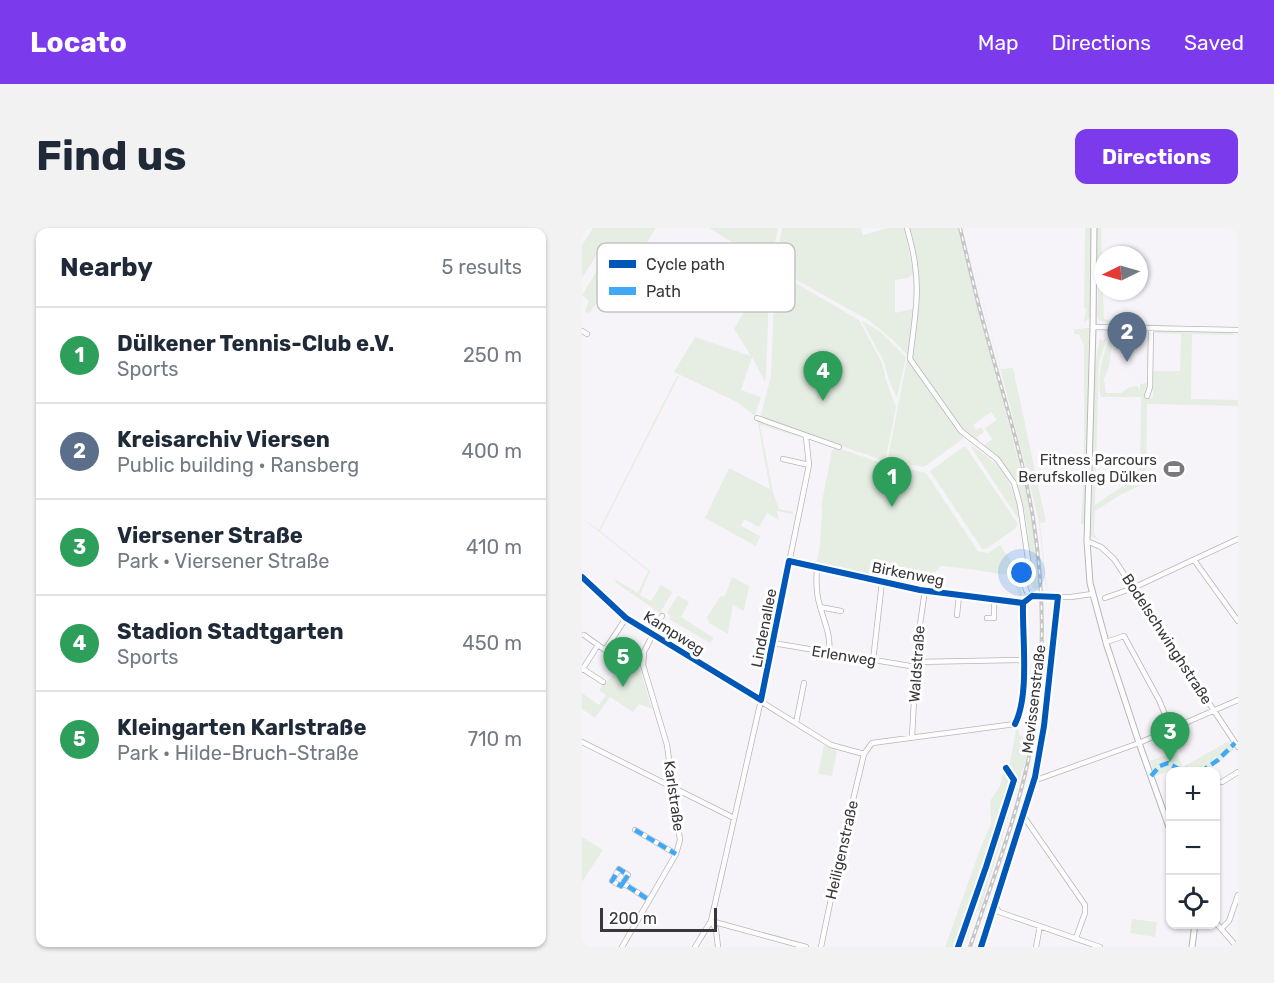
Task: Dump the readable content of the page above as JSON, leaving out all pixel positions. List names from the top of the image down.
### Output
{
  "streets": {
    "street": [
      "Birkenweg",
      "Lindenallee",
      "Kampweg",
      "Bodelschwinghstraße",
      "Erlenweg",
      "Waldstraße",
      "Mevissenstraße",
      "Karlstraße",
      "Heiligenstraße"
    ]
  },
  "crossings": [
    ["Birkenweg", "Lindenallee"],
    ["Birkenweg", "Waldstraße"],
    ["Lindenallee", "Kampweg"],
    ["Lindenallee", "Erlenweg"],
    ["Kampweg", "Karlstraße"],
    ["Kampweg", "Heiligenstraße"],
    ["Erlenweg", "Waldstraße"]
  ],
  "places": {
    "sports": ["Fitness Parcours Berufskolleg Dülken"]
  },
  "legend": ["Cycle path", "Path"],
  "scale_bar": "200 m",
  "north": "left",
  "page": {
    "header": "Locato",
    "nav": ["Map", "Directions", "Saved"],
    "buttons": "Directions",
    "title": "Find us",
    "heading": ["Nearby", "5 results"],
    "list": [
      {
        "mark": "1",
        "name": "Dülkener Tennis-Club e.V.",
        "note": "Sports",
        "value": "250 m"
      },
      {
        "mark": "2",
        "name": "Kreisarchiv Viersen",
        "note": "Public building · Ransberg",
        "value": "400 m"
      },
      {
        "mark": "3",
        "name": "Viersener Straße",
        "note": "Park · Viersener Straße",
        "value": "410 m"
      },
      {
        "mark": "4",
        "name": "Stadion Stadtgarten",
        "note": "Sports",
        "value": "450 m"
      },
      {
        "mark": "5",
        "name": "Kleingarten Karlstraße",
        "note": "Park · Hilde-Bruch-Straße",
        "value": "710 m"
      }
    ],
    "pins": [
      "2",
      "4",
      "1",
      "5",
      "3"
    ],
    "map_buttons": ["+", "−"],
    "scale": "200 m"
  }
}
